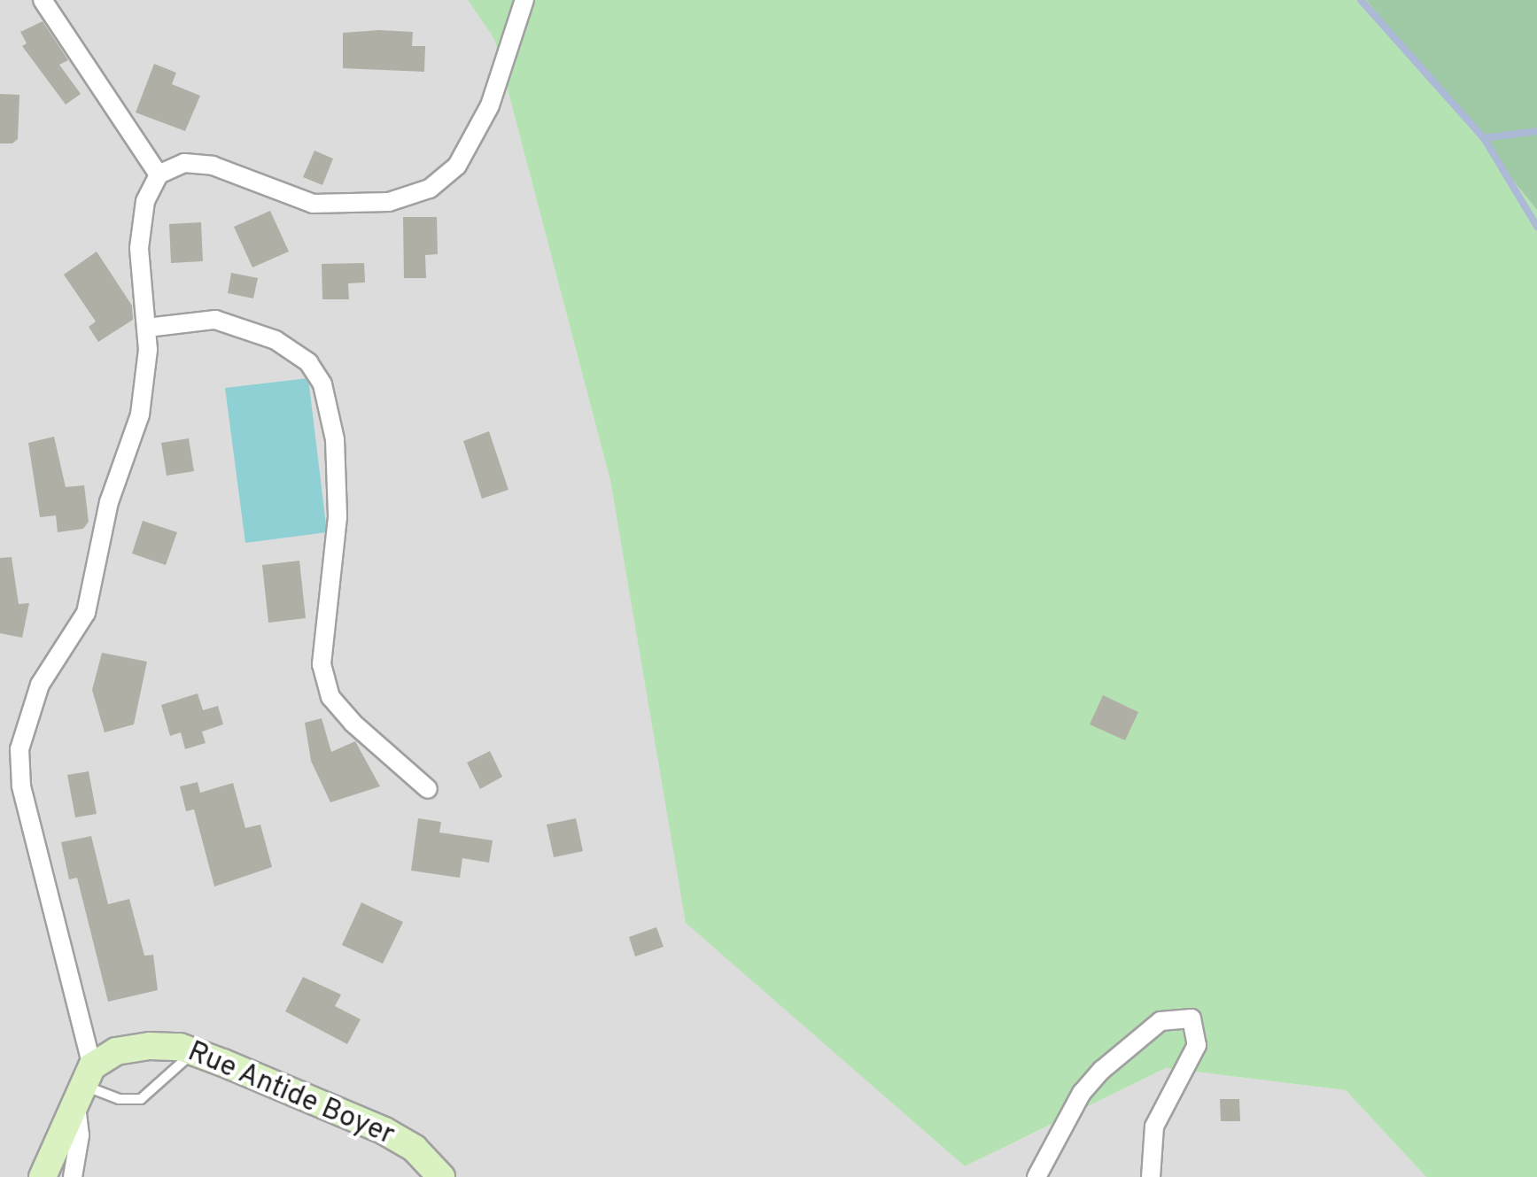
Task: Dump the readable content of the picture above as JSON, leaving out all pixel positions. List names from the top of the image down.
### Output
{
  "streets": {
    "main road": ["Rue Antide Boyer"]
  }
}
